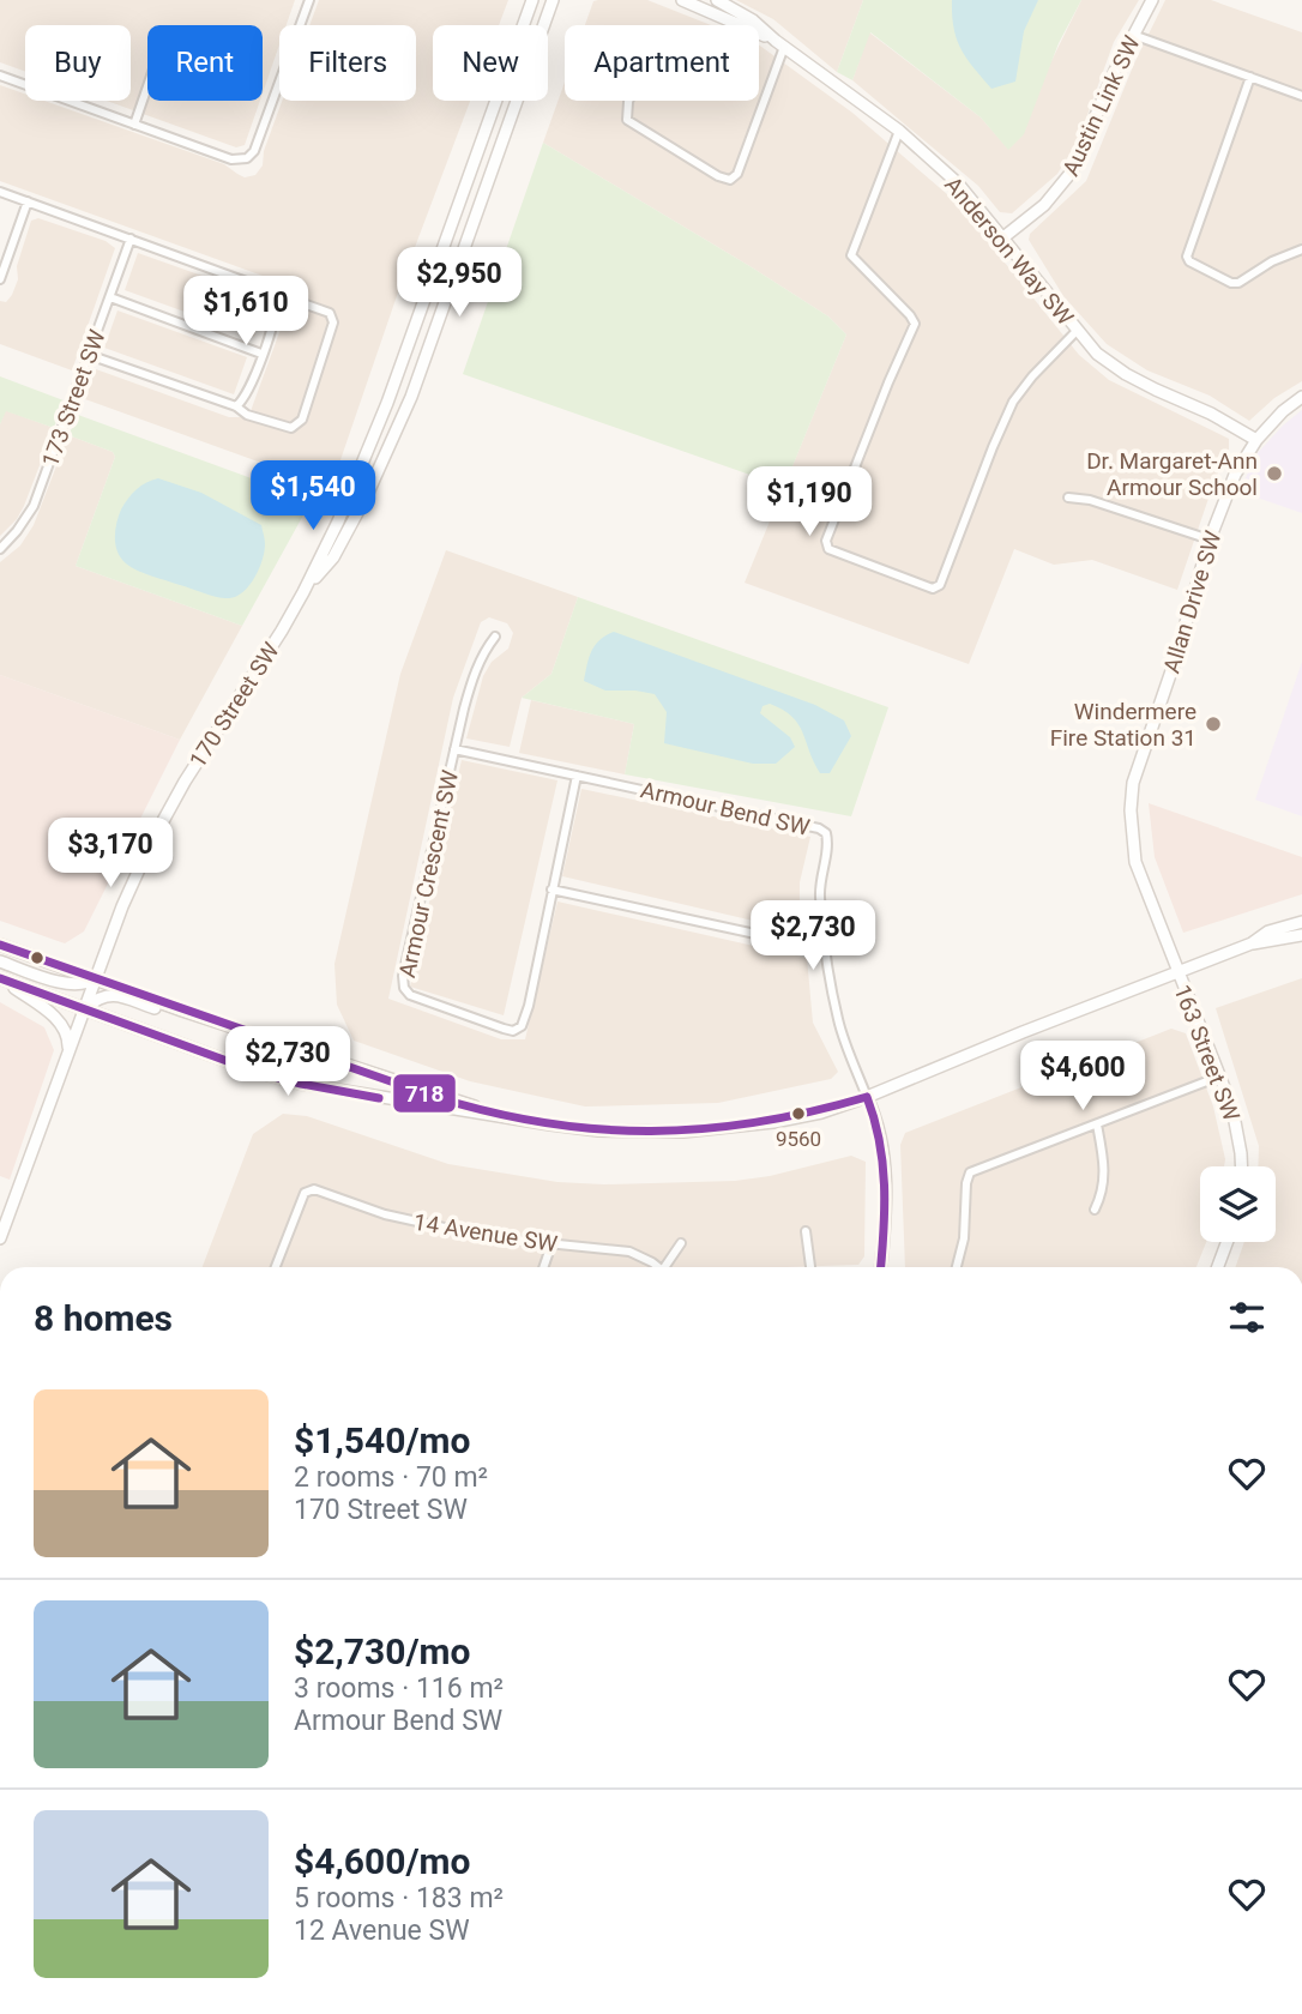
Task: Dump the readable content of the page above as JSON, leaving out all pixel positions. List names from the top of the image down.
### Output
{
  "streets": {
    "main road": [
      "Austin Link SW",
      "Anderson Way SW",
      "Allan Drive SW",
      "170 Street SW",
      "163 Street SW"
    ],
    "street": [
      "173 Street SW",
      "Armour Bend SW",
      "Armour Crescent SW",
      "14 Avenue SW"
    ]
  },
  "crossings": [
    ["Austin Link SW", "Anderson Way SW"],
    ["Anderson Way SW", "Allan Drive SW"],
    ["Allan Drive SW", "163 Street SW"],
    ["Armour Bend SW", "Armour Crescent SW"]
  ],
  "places": ["Dr. Margaret-Ann Armour School", "Windermere Fire Station 31", "9560"],
  "lines": ["transit line 718"],
  "page": {
    "chip": [
      "Buy",
      "Rent",
      "Filters",
      "New",
      "Apartment"
    ],
    "price": [
      "$2,950",
      "$1,610",
      "$1,540",
      "$1,190",
      "$3,170",
      "$2,730",
      "$2,730",
      "$4,600"
    ],
    "heading": "8 homes",
    "list": [
      {
        "name": "$1,540/mo",
        "note": "2 rooms · 70 m² · 170 Street SW"
      },
      {
        "name": "$2,730/mo",
        "note": "3 rooms · 116 m² · Armour Bend SW"
      },
      {
        "name": "$4,600/mo",
        "note": "5 rooms · 183 m² · 12 Avenue SW"
      }
    ]
  }
}
